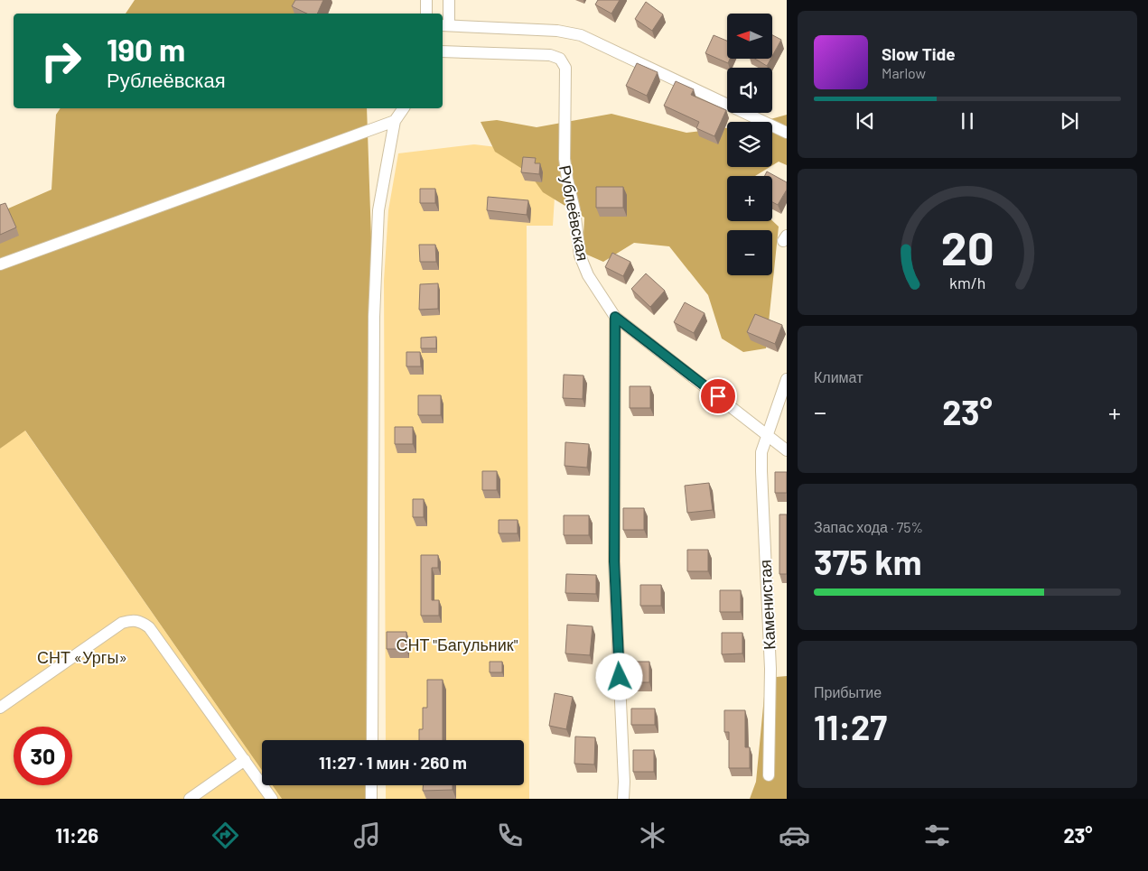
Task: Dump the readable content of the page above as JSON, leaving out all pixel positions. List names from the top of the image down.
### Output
{
  "streets": {
    "street": ["Рублеёвская", "Каменистая"]
  },
  "crossings": [
    ["Рублеёвская", "Каменистая"]
  ],
  "parks": ["СНТ \"Багульник\"", "СНТ «Ургы»"],
  "north": "left",
  "page": {
    "map_buttons": ["+", "−"],
    "turn": ["190 m", "Рублеёвская"],
    "song": ["Slow Tide", "Marlow"],
    "tile": [
      "Климат",
      ["Запас хода · 75%", "375 km"],
      ["Прибытие", "11:27"]
    ],
    "heat": ["−", "23°", "+"],
    "limit": "30",
    "trip": "11:27 · 1 мин · 260 m",
    "tabs": ["11:26", "23°"],
    "gauge": ["20", "km/h"]
  }
}
